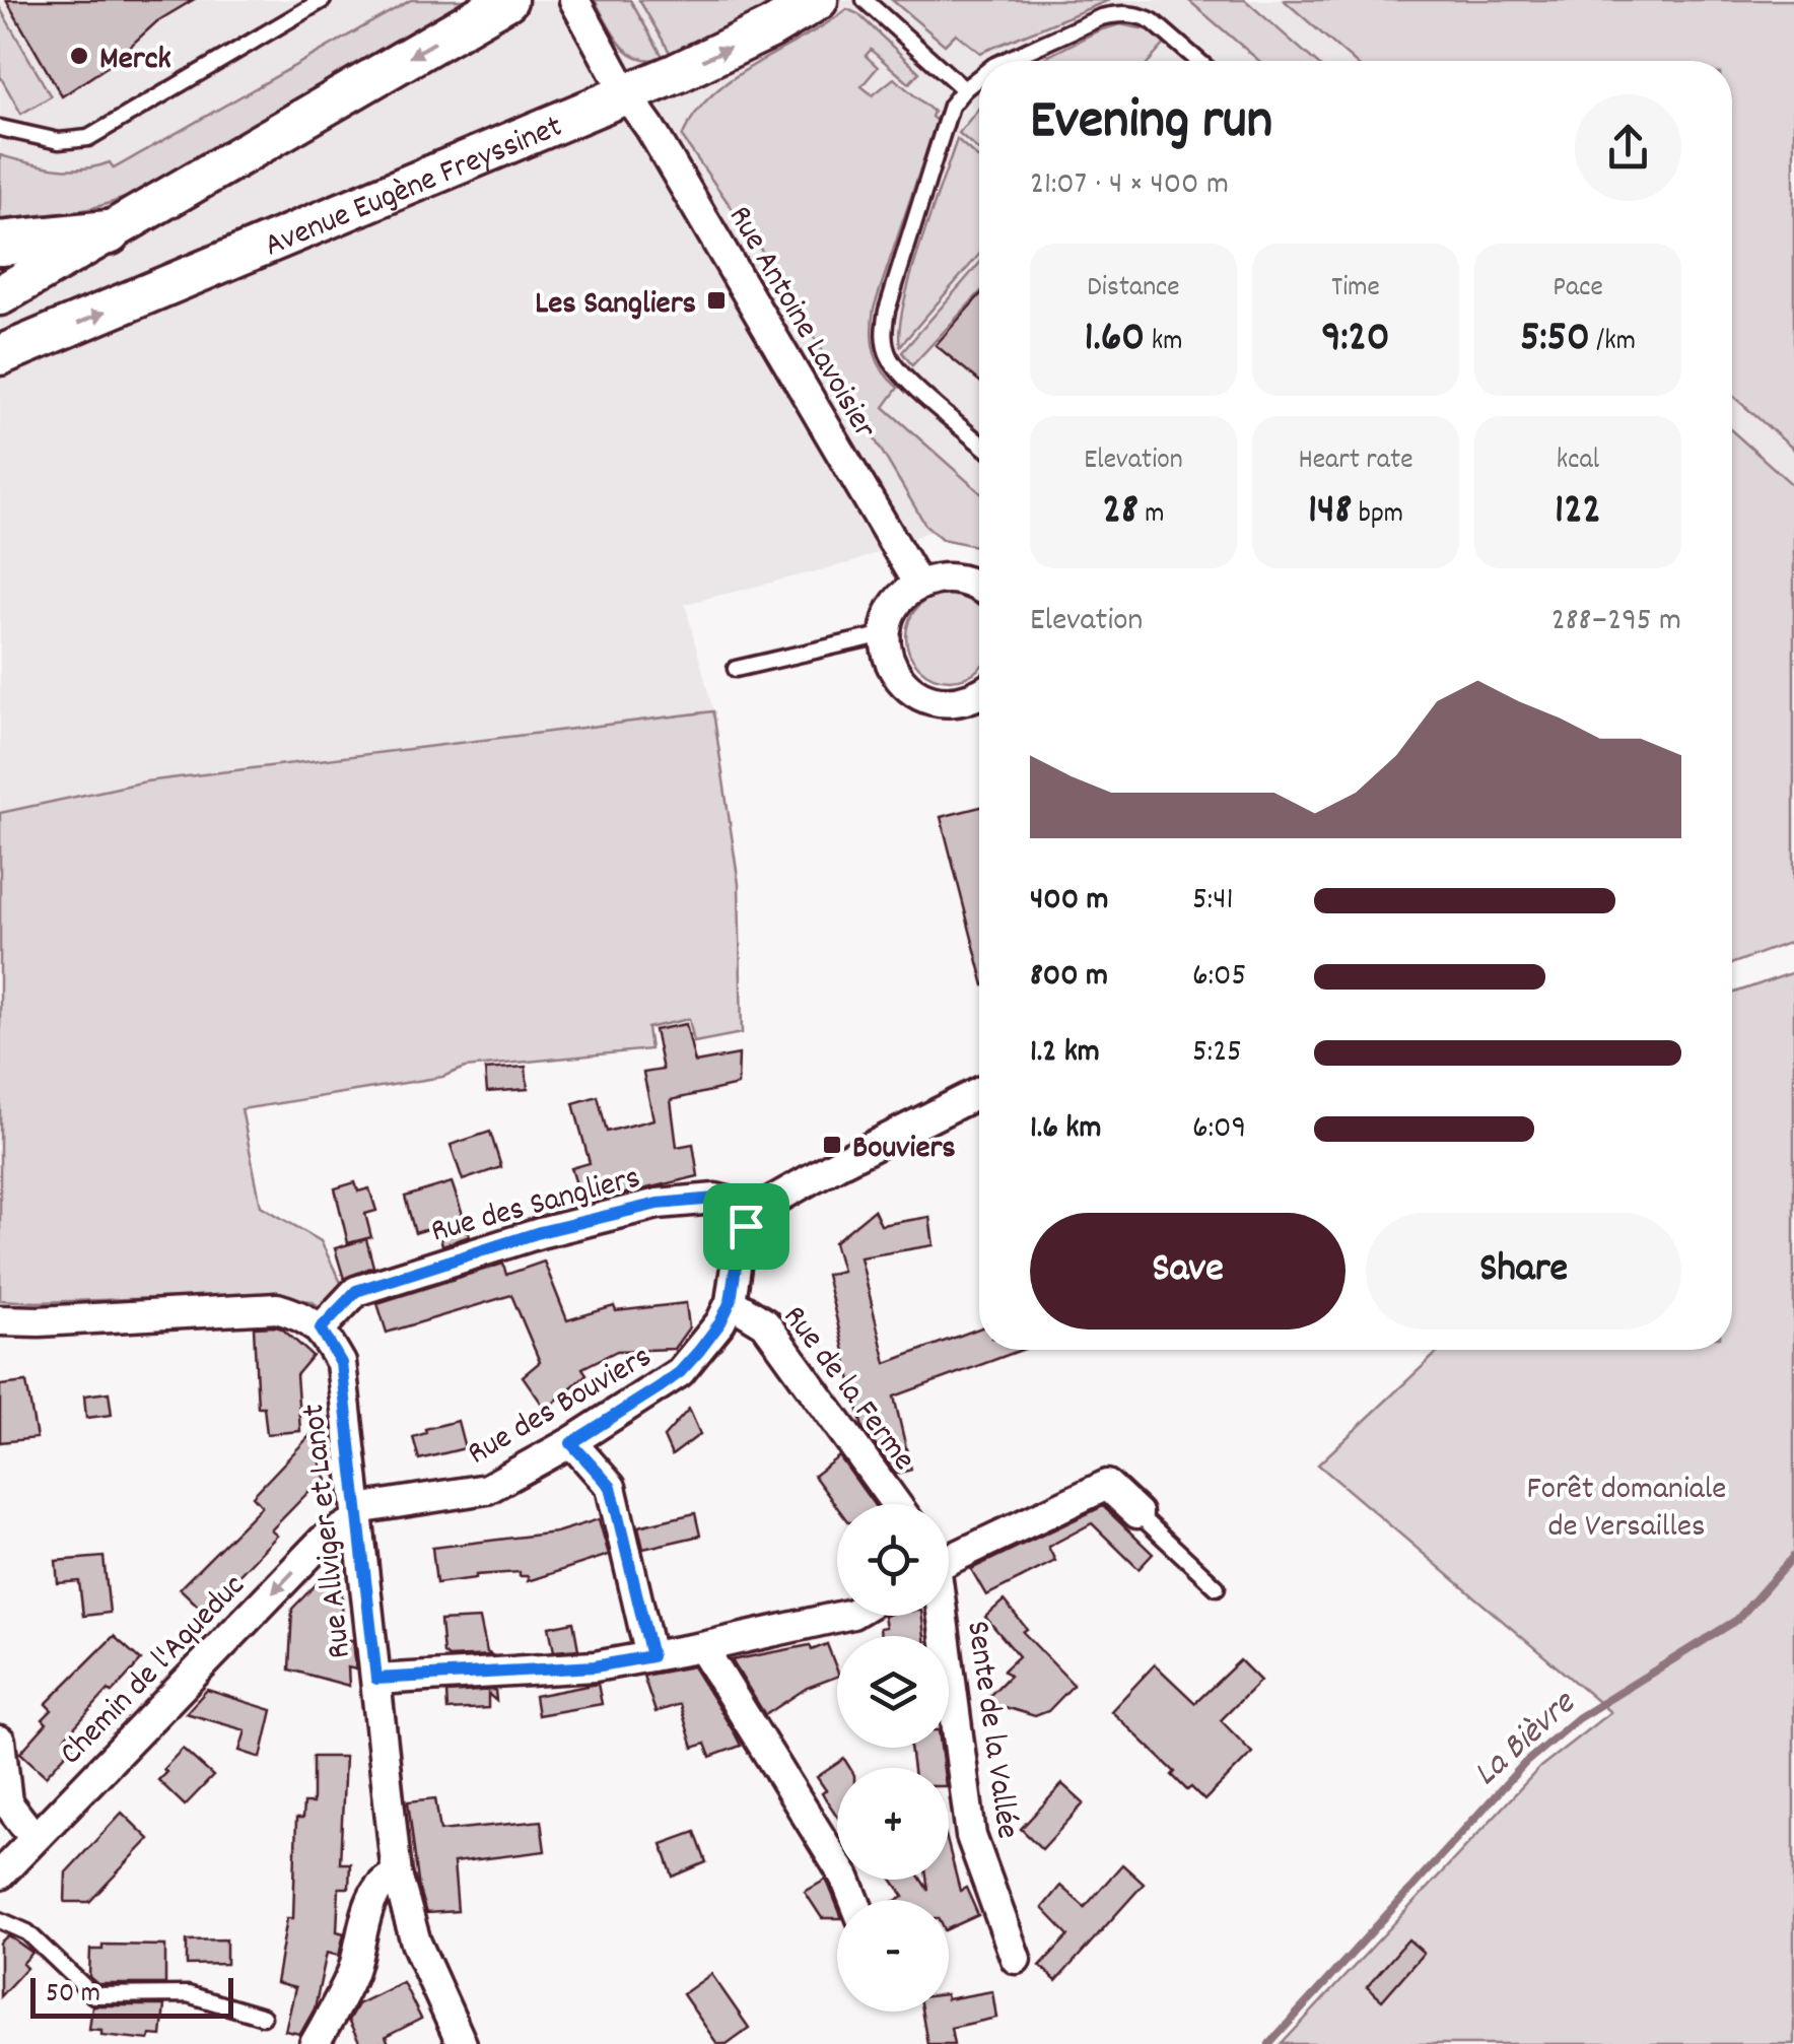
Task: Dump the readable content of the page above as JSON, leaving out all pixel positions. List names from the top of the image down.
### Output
{
  "streets": {
    "street": [
      "Avenue Eugène Freyssinet",
      "Rue Antoine Lavoisier",
      "Rue des Sangliers",
      "Rue de la Ferme",
      "Rue des Bouviers",
      "Rue Allviger et Lanot",
      "Chemin de l'Aqueduc",
      "Sente de la Vallée"
    ]
  },
  "crossings": [
    ["Avenue Eugène Freyssinet", "Rue Antoine Lavoisier"],
    ["Rue des Sangliers", "Rue des Bouviers"],
    ["Rue des Sangliers", "Rue Allviger et Lanot"],
    ["Rue de la Ferme", "Rue des Bouviers"],
    ["Rue des Bouviers", "Rue Allviger et Lanot"],
    ["Rue des Bouviers", "Chemin de l'Aqueduc"],
    ["Rue Allviger et Lanot", "Chemin de l'Aqueduc"]
  ],
  "one_way": ["Chemin de l'Aqueduc"],
  "water": ["La Bièvre"],
  "parks": ["Forêt domaniale de Versailles"],
  "places": {
    "other": ["Merck"],
    "transit": ["Les Sangliers", "Bouviers"]
  },
  "scale_bar": "50 m",
  "page": {
    "heading": ["Evening run", "21:07 · 4 × 400 m"],
    "stats": [
      ["Distance", "1.60 km"],
      ["Time", "9:20"],
      ["Pace", "5:50 /km"],
      ["Elevation", "28 m"],
      ["Heart rate", "148 bpm"],
      ["kcal", "122"]
    ],
    "chart": ["Elevation", "288–295 m"],
    "list": [
      {
        "name": "400 m",
        "note": "5:41"
      },
      {
        "name": "800 m",
        "note": "6:05"
      },
      {
        "name": "1.2 km",
        "note": "5:25"
      },
      {
        "name": "1.6 km",
        "note": "6:09"
      }
    ],
    "buttons": ["Save", "Share"],
    "map_buttons": ["+", "−"],
    "scale": "50 m"
  }
}
